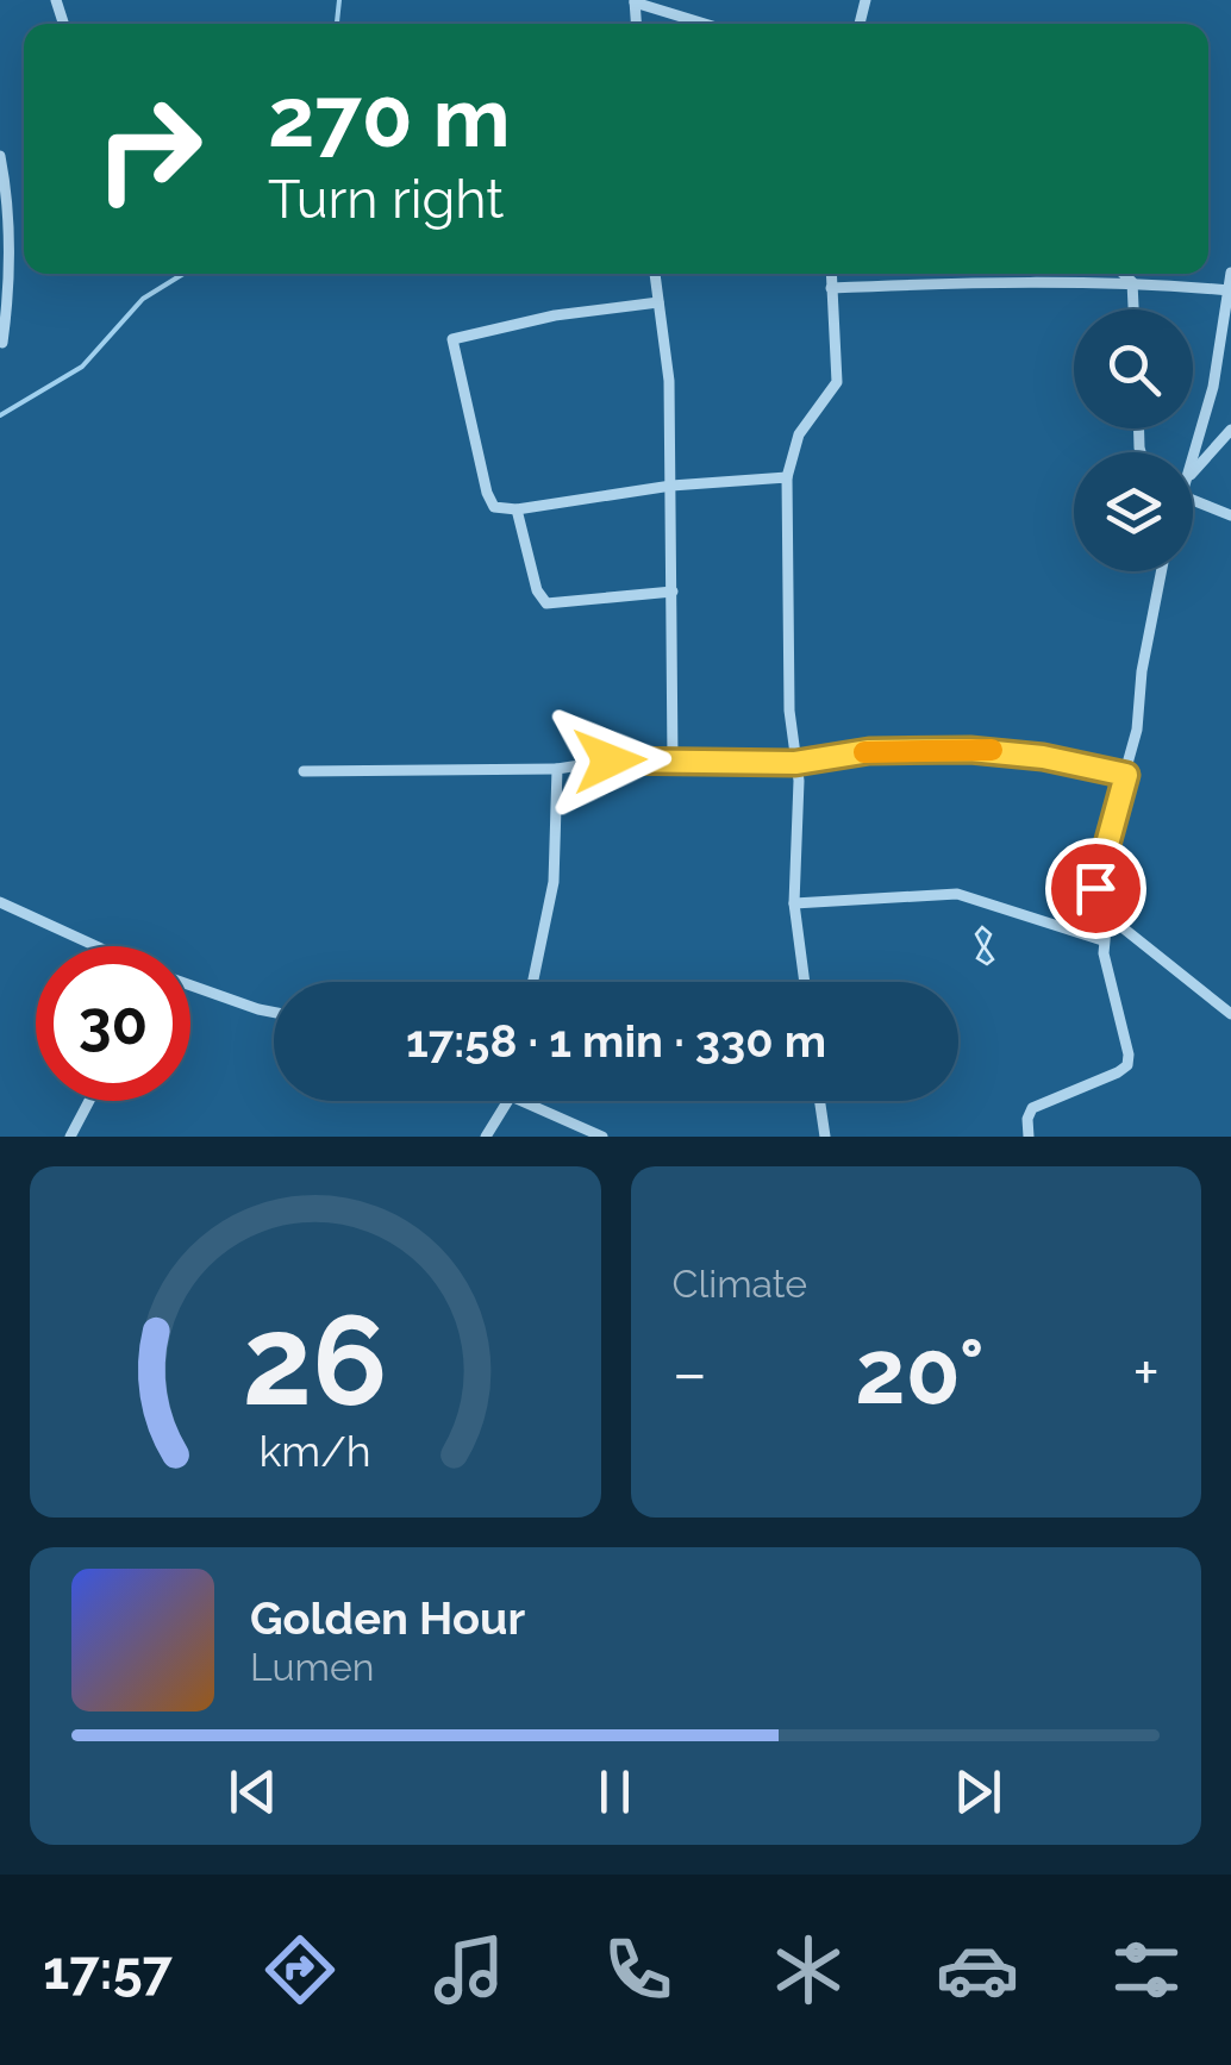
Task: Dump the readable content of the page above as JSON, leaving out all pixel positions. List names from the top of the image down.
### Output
{
  "page": {
    "turn": ["270 m", "Turn right"],
    "limit": "30",
    "trip": "17:58 · 1 min · 330 m",
    "tile": "Climate",
    "heat": ["−", "20°", "+"],
    "song": ["Golden Hour", "Lumen"],
    "tabs": "17:57",
    "gauge": ["26", "km/h"]
  }
}
